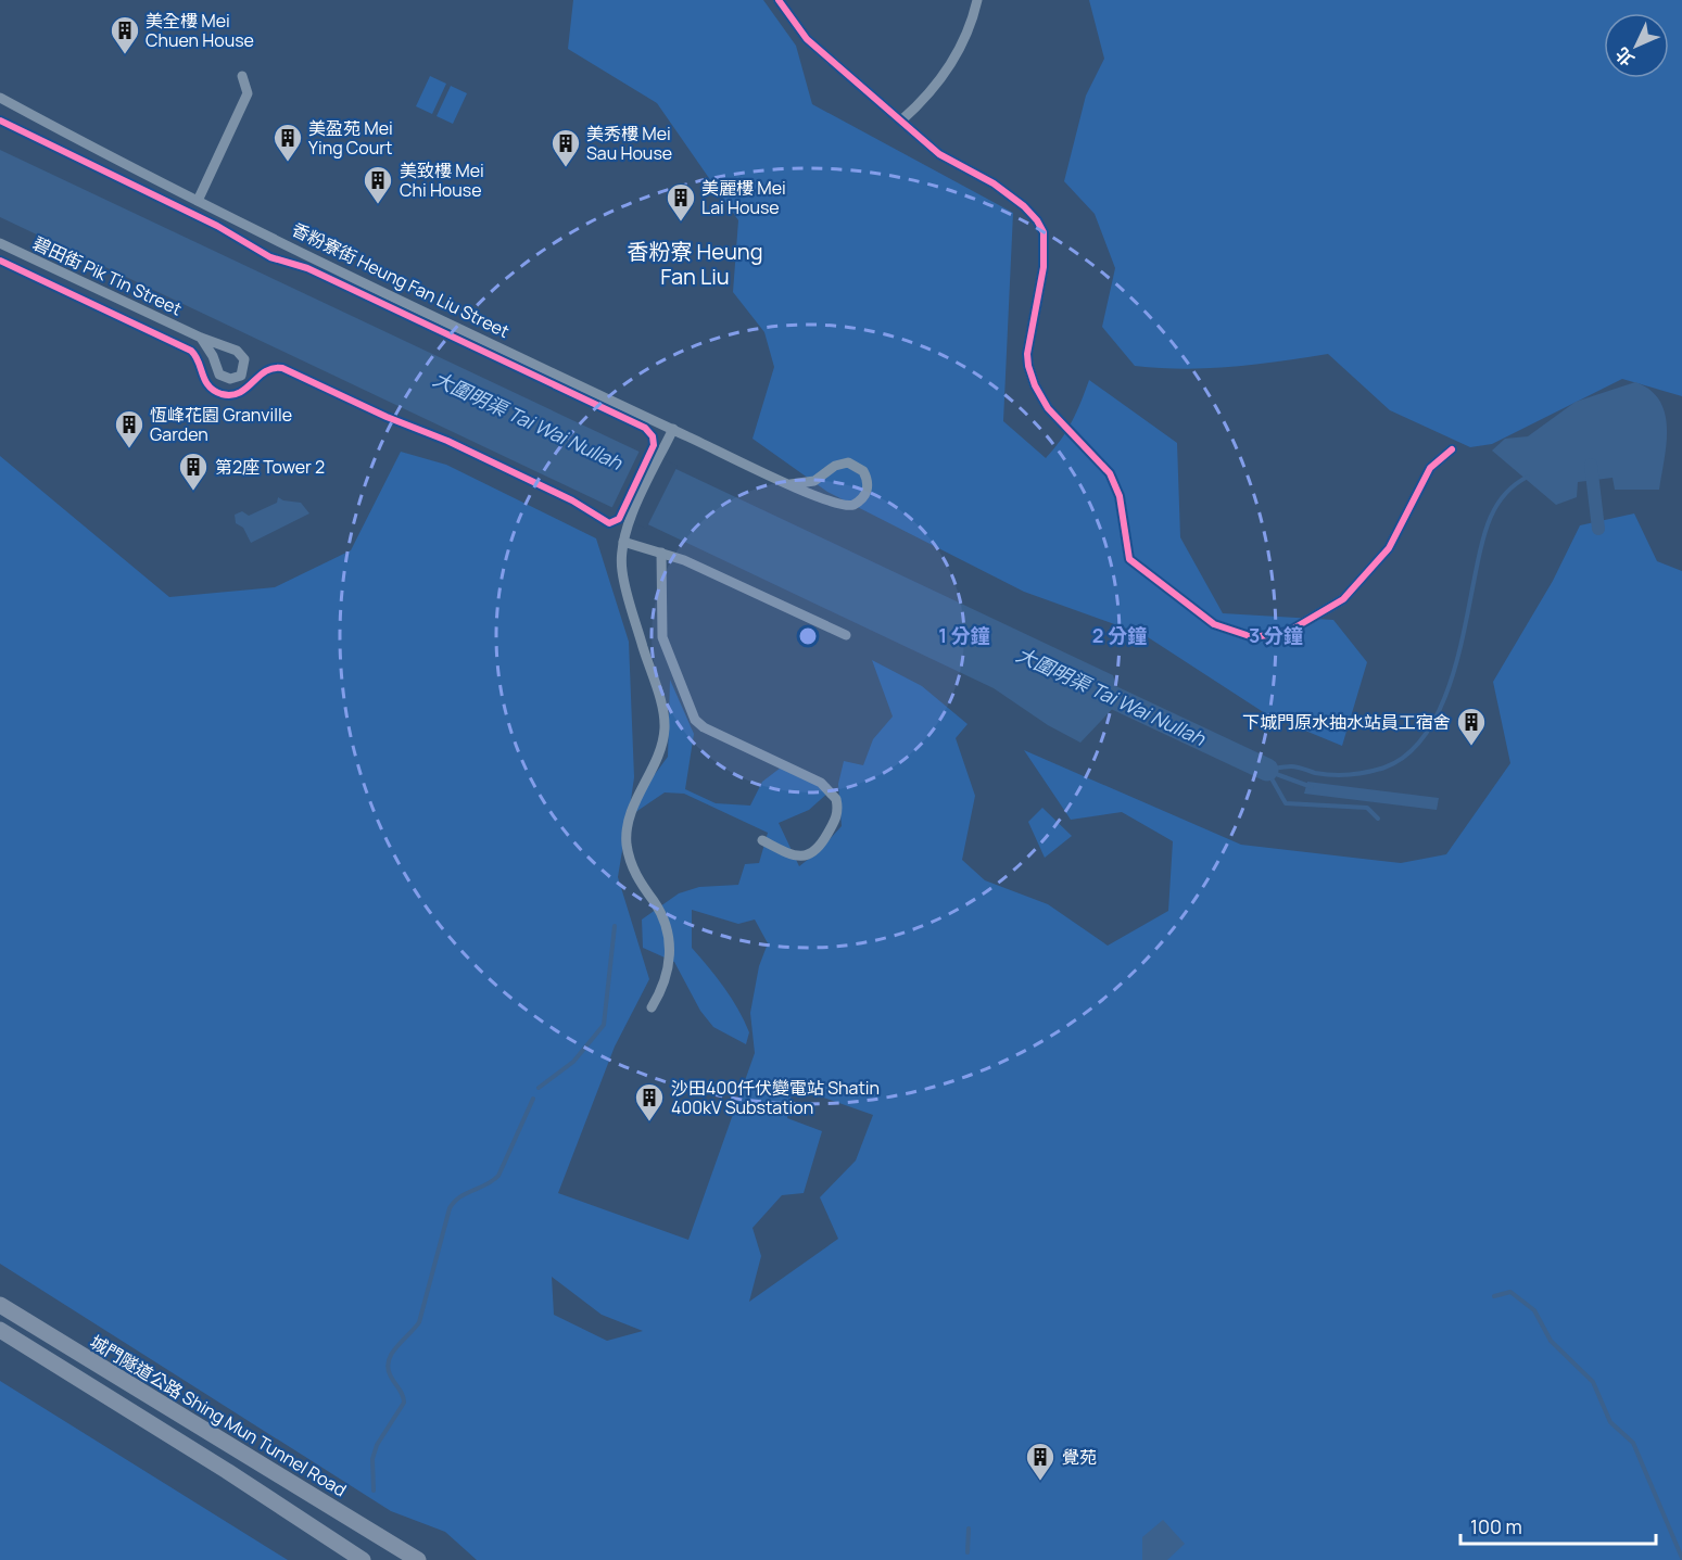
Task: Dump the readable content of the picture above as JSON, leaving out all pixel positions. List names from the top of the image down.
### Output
{
  "streets": {
    "highway": ["城門隧道公路 Shing Mun Tunnel Road"],
    "street": ["碧田街 Pik Tin Street", "香粉寮街 Heung Fan Liu Street"]
  },
  "districts": ["香粉寮 Heung Fan Liu"],
  "water": ["大圍明渠 Tai Wai Nullah"],
  "places": {
    "building": [
      "美全樓 Mei Chuen House",
      "美盈苑 Mei Ying Court",
      "美秀樓 Mei Sau House",
      "美致樓 Mei Chi House",
      "美麗樓 Mei Lai House",
      "恆峰花園 Granville Garden",
      "第2座 Tower 2",
      "下城門原水抽水站員工宿舍",
      "沙田400仟伏變電站 Shatin 400kV Substation",
      "覺苑"
    ]
  },
  "scale_bar": "100 m",
  "north": "bottom left",
  "rings": ["1 分鐘", "2 分鐘", "3 分鐘"]
}
